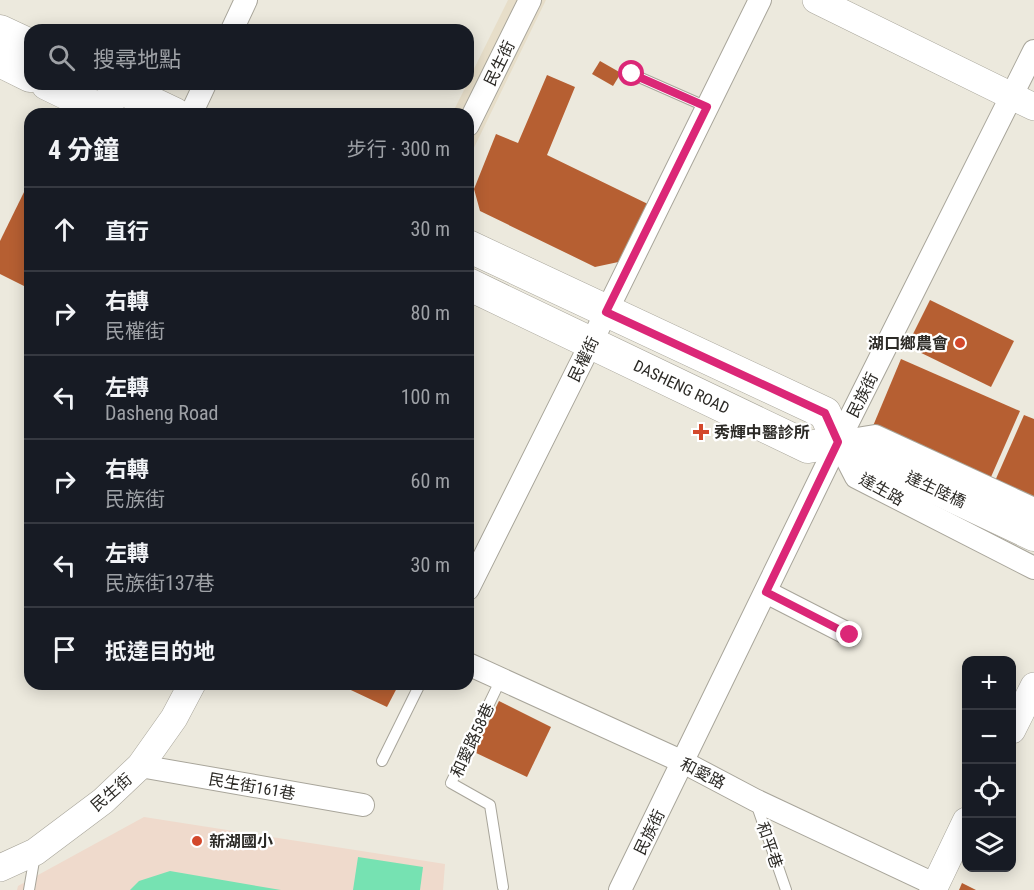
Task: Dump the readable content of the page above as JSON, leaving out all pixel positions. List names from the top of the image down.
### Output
{
  "streets": {
    "main road": ["DASHENG ROAD", "達生陸橋"],
    "street": [
      "民生街",
      "民權街",
      "民族街",
      "達生路",
      "和愛路",
      "民生街161巷"
    ],
    "lane": ["和愛路58巷", "和平巷"]
  },
  "crossings": [
    ["民生街", "民生街161巷"],
    ["民權街", "DASHENG ROAD"],
    ["DASHENG ROAD", "民族街"],
    ["DASHENG ROAD", "達生路"],
    ["DASHENG ROAD", "達生陸橋"],
    ["民族街", "達生路"],
    ["民族街", "達生陸橋"],
    ["民族街", "和愛路"],
    ["達生路", "達生陸橋"],
    ["和愛路58巷", "和愛路"],
    ["和愛路", "和平巷"]
  ],
  "places": {
    "other": ["湖口鄉農會", "新湖國小"],
    "health": ["秀輝中醫診所"]
  },
  "page": {
    "search": "搜尋地點",
    "heading": ["4 分鐘", "步行 · 300 m"],
    "list": [
      ["直行", "30 m"],
      ["右轉", "民權街", "80 m"],
      ["左轉", "Dasheng Road", "100 m"],
      ["右轉", "民族街", "60 m"],
      ["左轉", "民族街137巷", "30 m"],
      "抵達目的地"
    ],
    "map_buttons": ["+", "−"]
  }
}
